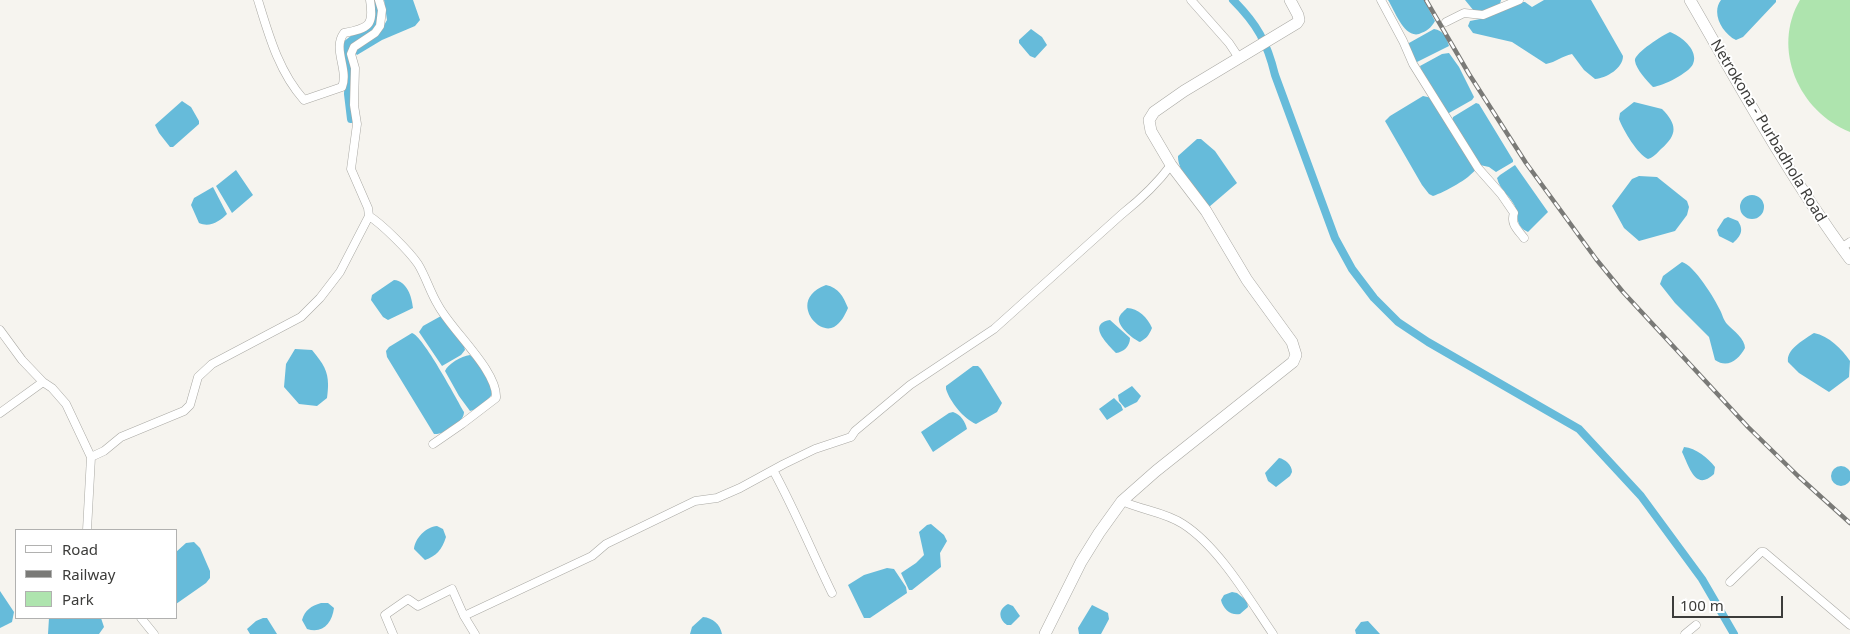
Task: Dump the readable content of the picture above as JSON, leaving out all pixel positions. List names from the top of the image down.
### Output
{
  "streets": {
    "street": ["Netrokona - Purbadhola Road"]
  },
  "legend": ["Road", "Railway", "Park"],
  "scale_bar": "100 m"
}
